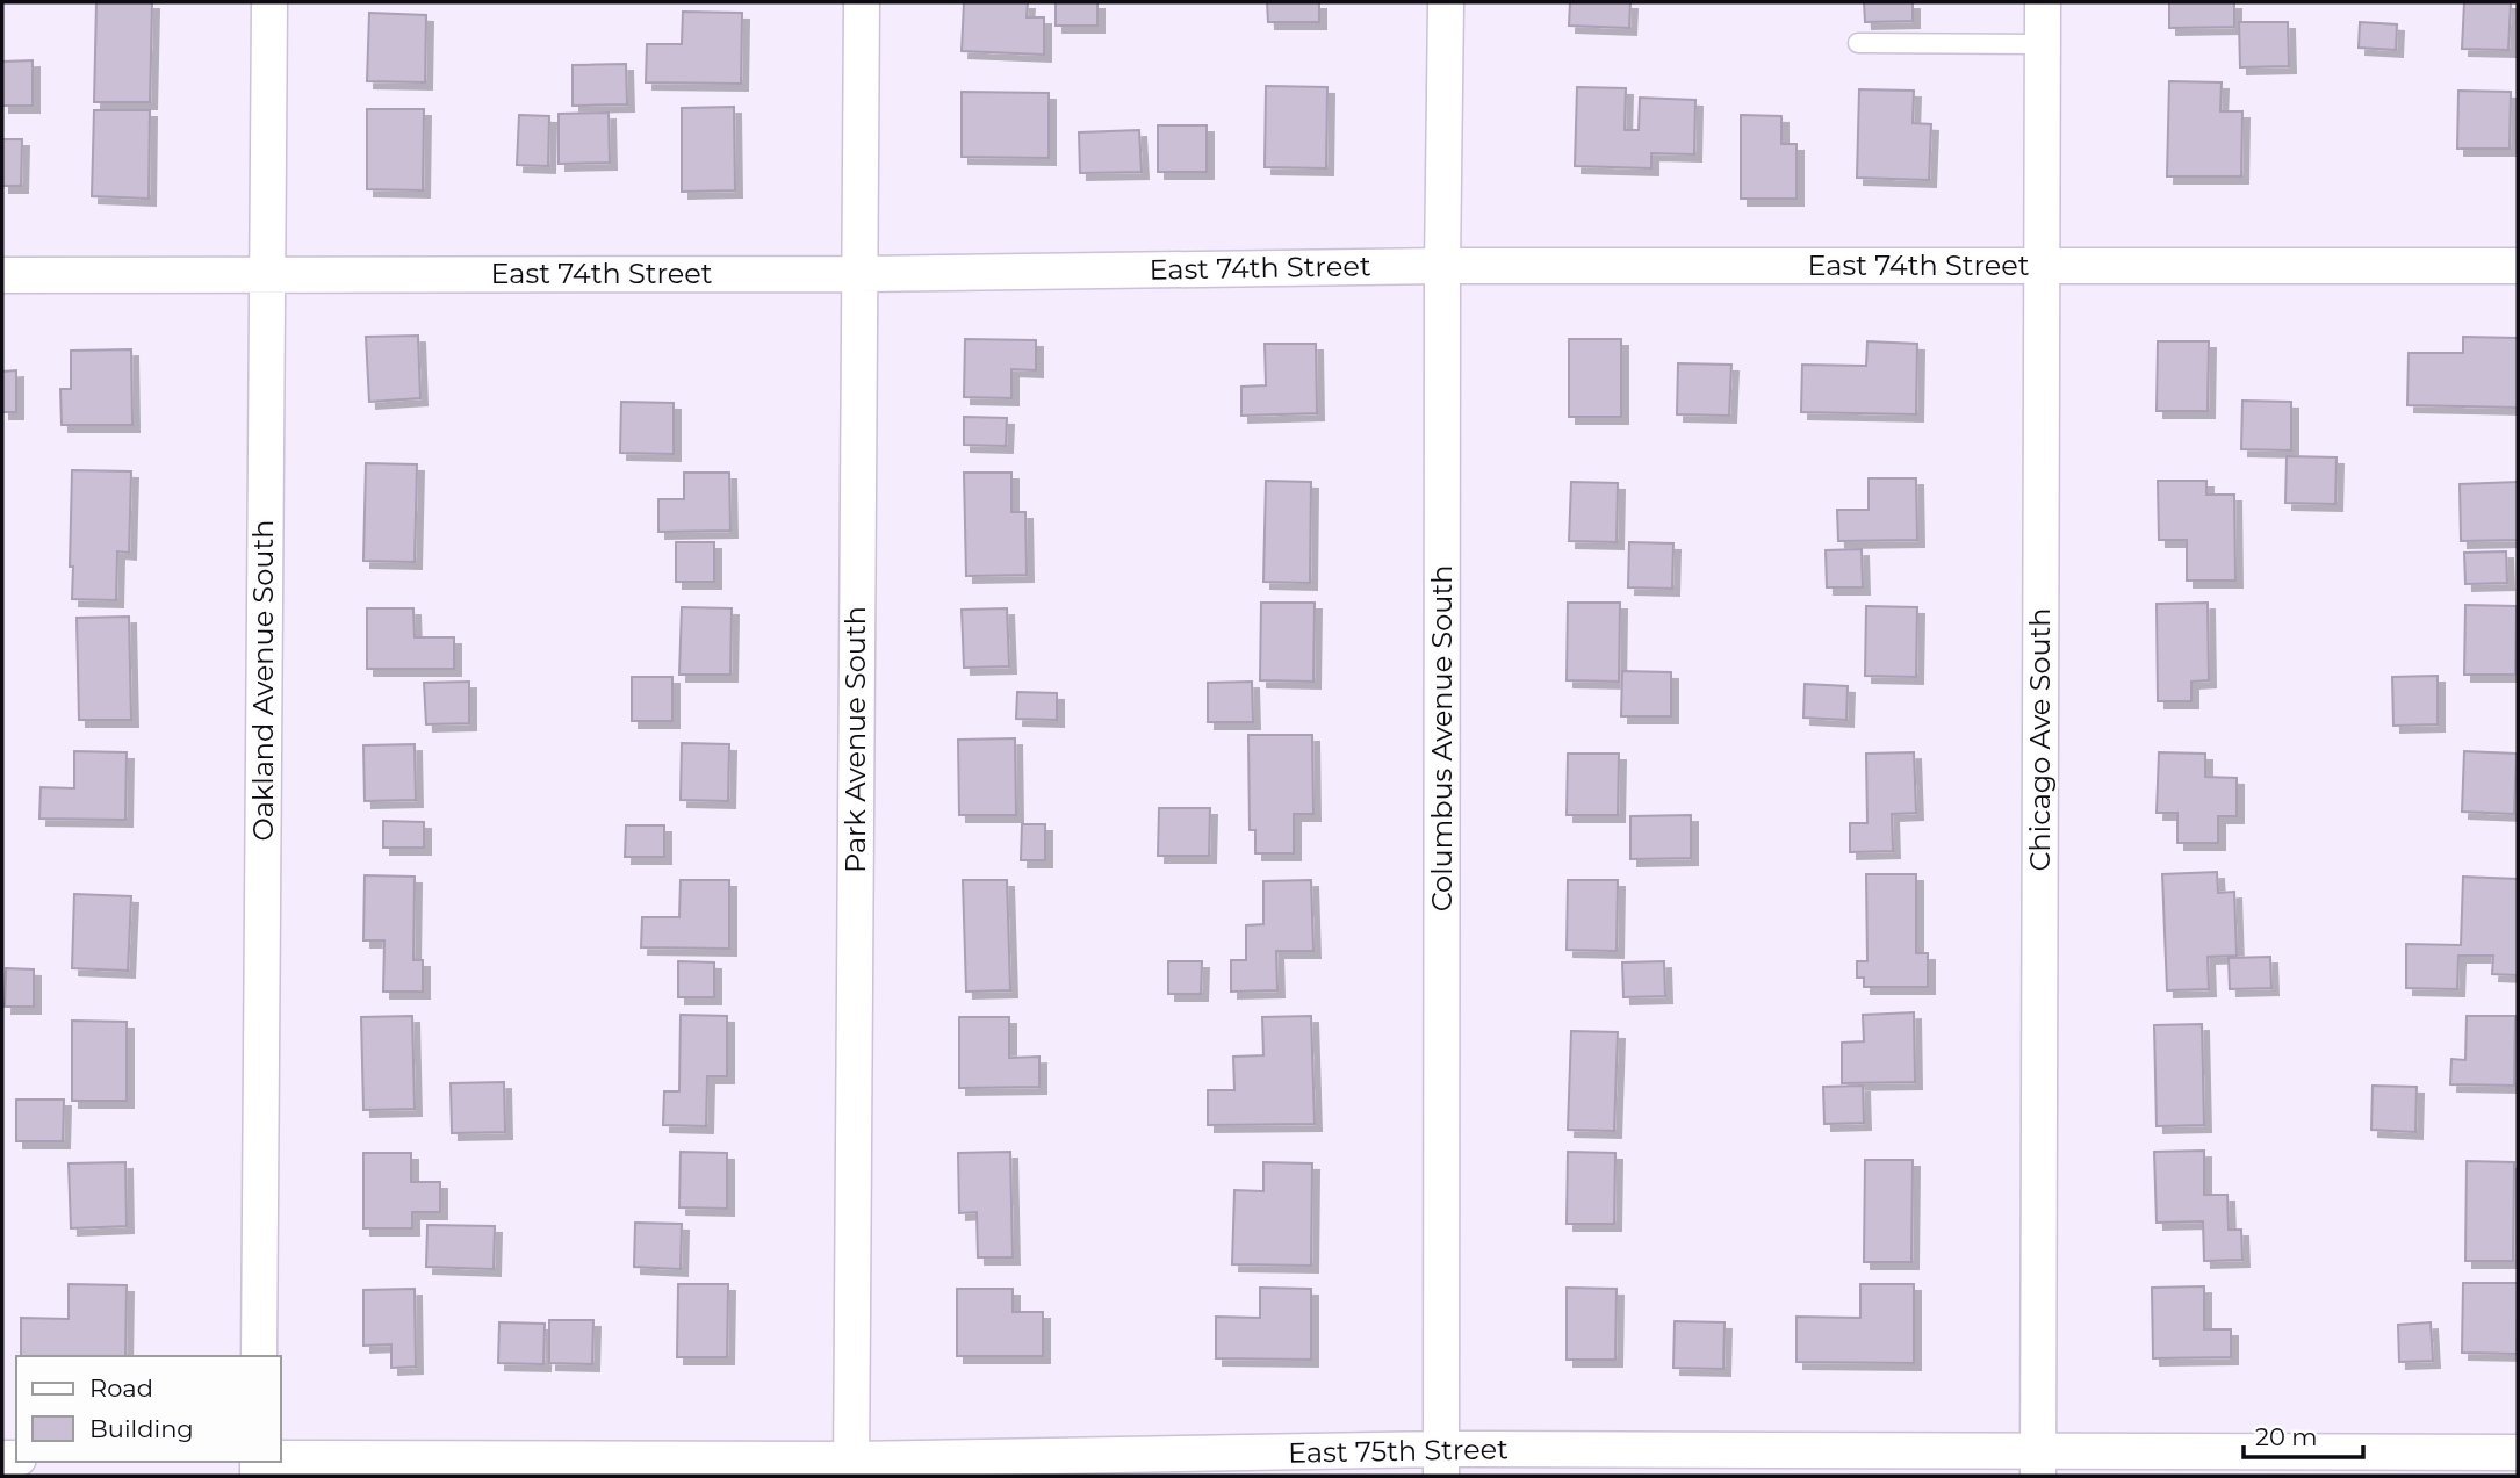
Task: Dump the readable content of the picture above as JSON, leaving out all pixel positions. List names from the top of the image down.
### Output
{
  "streets": {
    "street": [
      "East 74th Street",
      "Oakland Avenue South",
      "Columbus Avenue South",
      "Park Avenue South",
      "Chicago Ave South",
      "East 75th Street"
    ]
  },
  "crossings": [
    ["East 74th Street", "Oakland Avenue South"],
    ["East 74th Street", "Columbus Avenue South"],
    ["East 74th Street", "Park Avenue South"],
    ["East 74th Street", "Chicago Ave South"],
    ["Columbus Avenue South", "East 75th Street"],
    ["Park Avenue South", "East 75th Street"],
    ["Chicago Ave South", "East 75th Street"]
  ],
  "legend": ["Road", "Building"],
  "scale_bar": "20 m"
}
